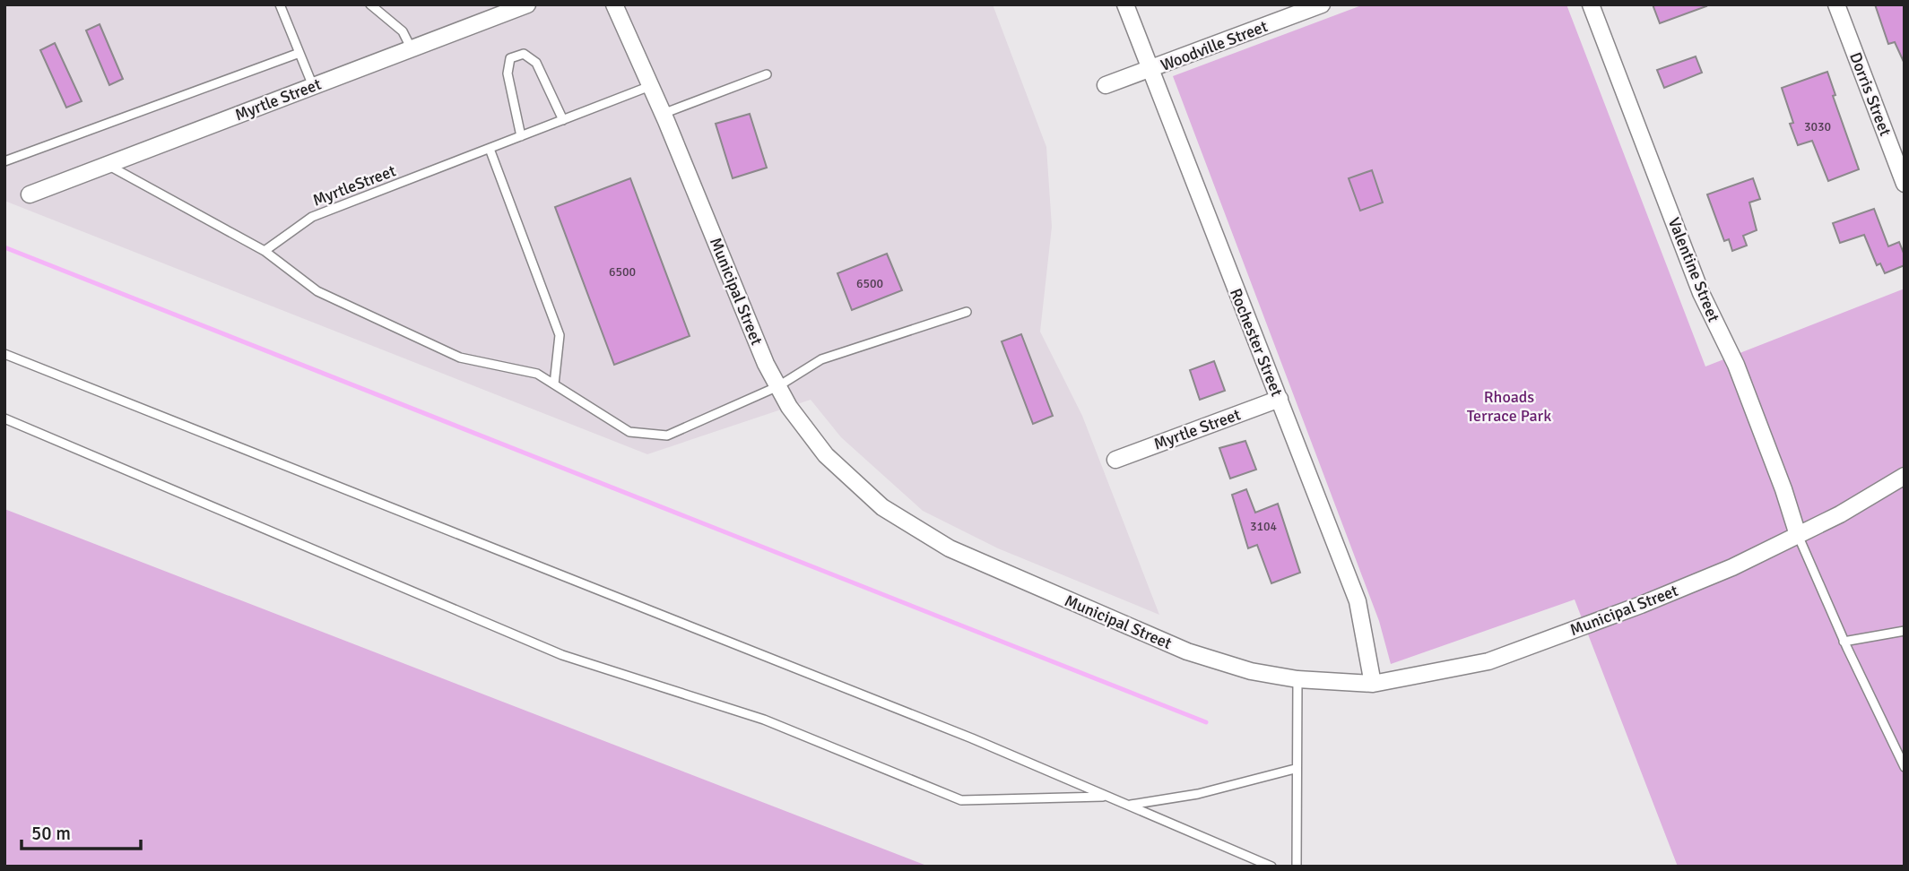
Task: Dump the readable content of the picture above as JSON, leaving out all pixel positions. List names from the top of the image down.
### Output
{
  "streets": {
    "street": [
      "Woodville Street",
      "Dorris Street",
      "Myrtle Street",
      "Valentine Street",
      "Municipal Street",
      "Rochester Street"
    ],
    "lane": ["MyrtleStreet"]
  },
  "crossings": [
    ["Woodville Street", "Rochester Street"],
    ["Myrtle Street", "Rochester Street"],
    ["MyrtleStreet", "Municipal Street"],
    ["Valentine Street", "Municipal Street"],
    ["Municipal Street", "Rochester Street"]
  ],
  "parks": ["Rhoads Terrace Park"],
  "house_numbers": [
    "3030",
    "6500",
    "6500",
    "3104"
  ],
  "scale_bar": "50 m"
}
